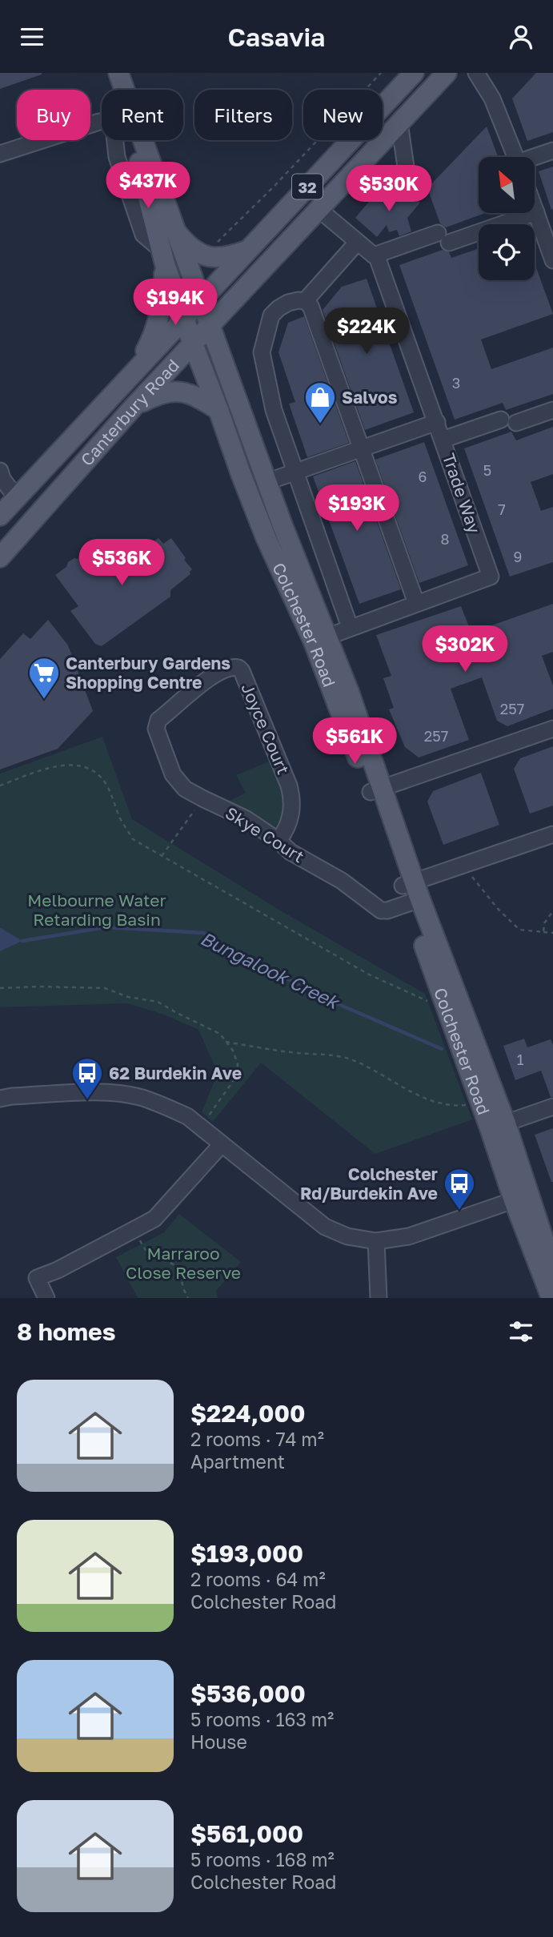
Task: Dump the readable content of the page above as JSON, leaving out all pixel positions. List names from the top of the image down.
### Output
{
  "streets": {
    "main road": ["32", "Canterbury Road", "Colchester Road"],
    "street": ["Trade Way", "Joyce Court", "Skye Court"]
  },
  "crossings": [
    ["Canterbury Road", "Colchester Road"],
    ["Trade Way", "Colchester Road"],
    ["Colchester Road", "Skye Court"],
    ["Joyce Court", "Skye Court"]
  ],
  "water": ["Bungalook Creek"],
  "parks": ["Melbourne Water Retarding Basin", "Marraroo Close Reserve"],
  "places": {
    "shop": ["Salvos"],
    "supermarket": ["Canterbury Gardens Shopping Centre"],
    "bus stop": ["62 Burdekin Ave", "Colchester Rd/Burdekin Ave"]
  },
  "house_numbers": [
    "3",
    "5",
    "6",
    "7",
    "8",
    "9",
    "257",
    "257",
    "1"
  ],
  "north": "top left",
  "page": {
    "header": "Casavia",
    "chip": [
      "Buy",
      "Rent",
      "Filters",
      "New"
    ],
    "price": [
      "$437K",
      "$530K",
      "$194K",
      "$224K",
      "$193K",
      "$536K",
      "$302K",
      "$561K"
    ],
    "heading": "8 homes",
    "list": [
      {
        "name": "$224,000",
        "note": "2 rooms · 74 m² · Apartment"
      },
      {
        "name": "$193,000",
        "note": "2 rooms · 64 m² · Colchester Road"
      },
      {
        "name": "$536,000",
        "note": "5 rooms · 163 m² · House"
      },
      {
        "name": "$561,000",
        "note": "5 rooms · 168 m² · Colchester Road"
      }
    ]
  }
}
